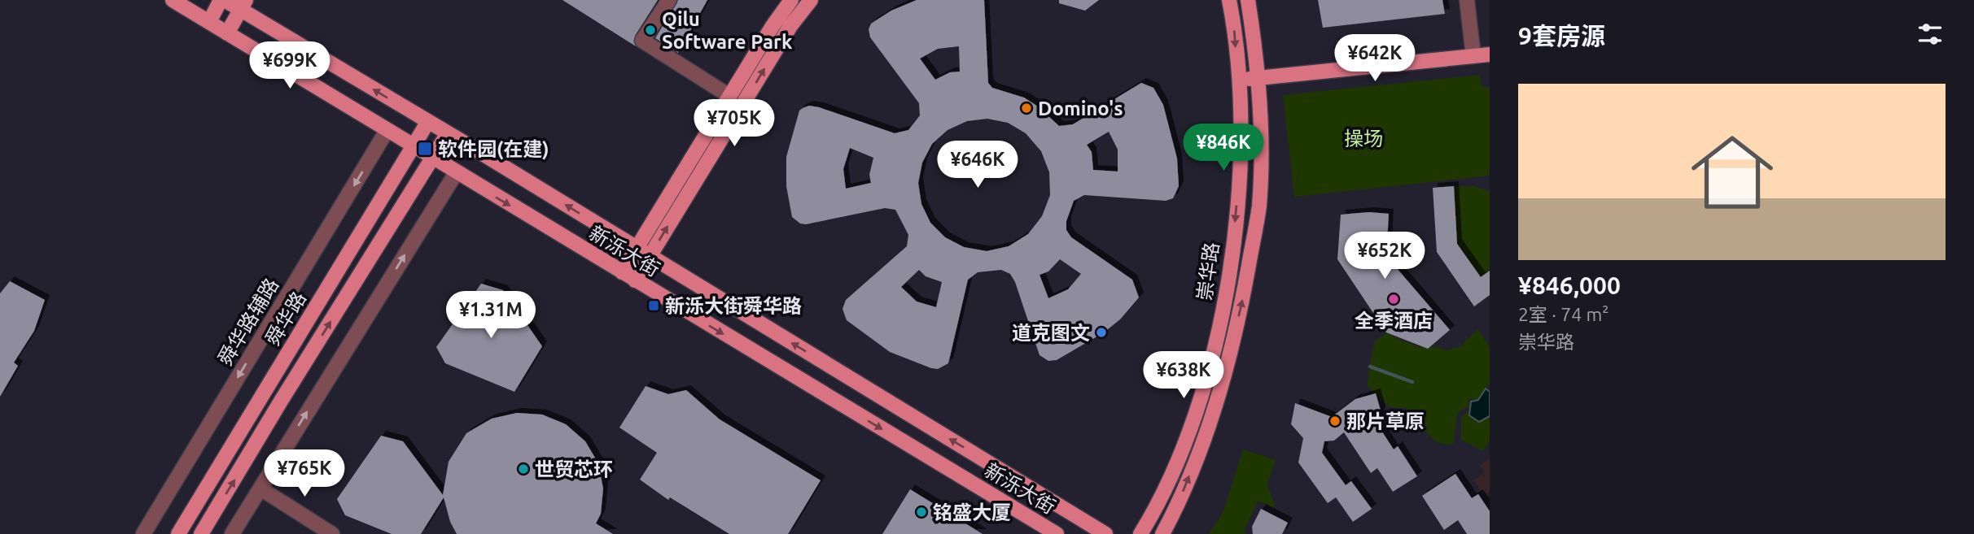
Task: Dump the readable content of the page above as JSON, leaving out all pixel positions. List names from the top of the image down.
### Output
{
  "streets": {
    "main road": ["新泺大街", "崇华路", "舜华路"],
    "street": ["舜华路辅路"]
  },
  "crossings": [
    ["新泺大街", "舜华路"],
    ["新泺大街", "舜华路辅路"]
  ],
  "parks": ["操场"],
  "places": {
    "other": [
      "Qilu Software Park",
      "Domino's",
      "全季酒店",
      "道克图文",
      "那片草原",
      "世贸芯环",
      "铭盛大厦"
    ],
    "transit": ["软件园(在建)", "新泺大街舜华路"]
  },
  "page": {
    "heading": "9套房源",
    "price": [
      "¥642K",
      "¥699K",
      "¥705K",
      "¥846K",
      "¥646K",
      "¥652K",
      "¥1.31M",
      "¥638K",
      "¥765K"
    ],
    "list": [
      {
        "name": "¥846,000",
        "note": "2室 · 74 m² · 崇华路"
      }
    ]
  }
}
